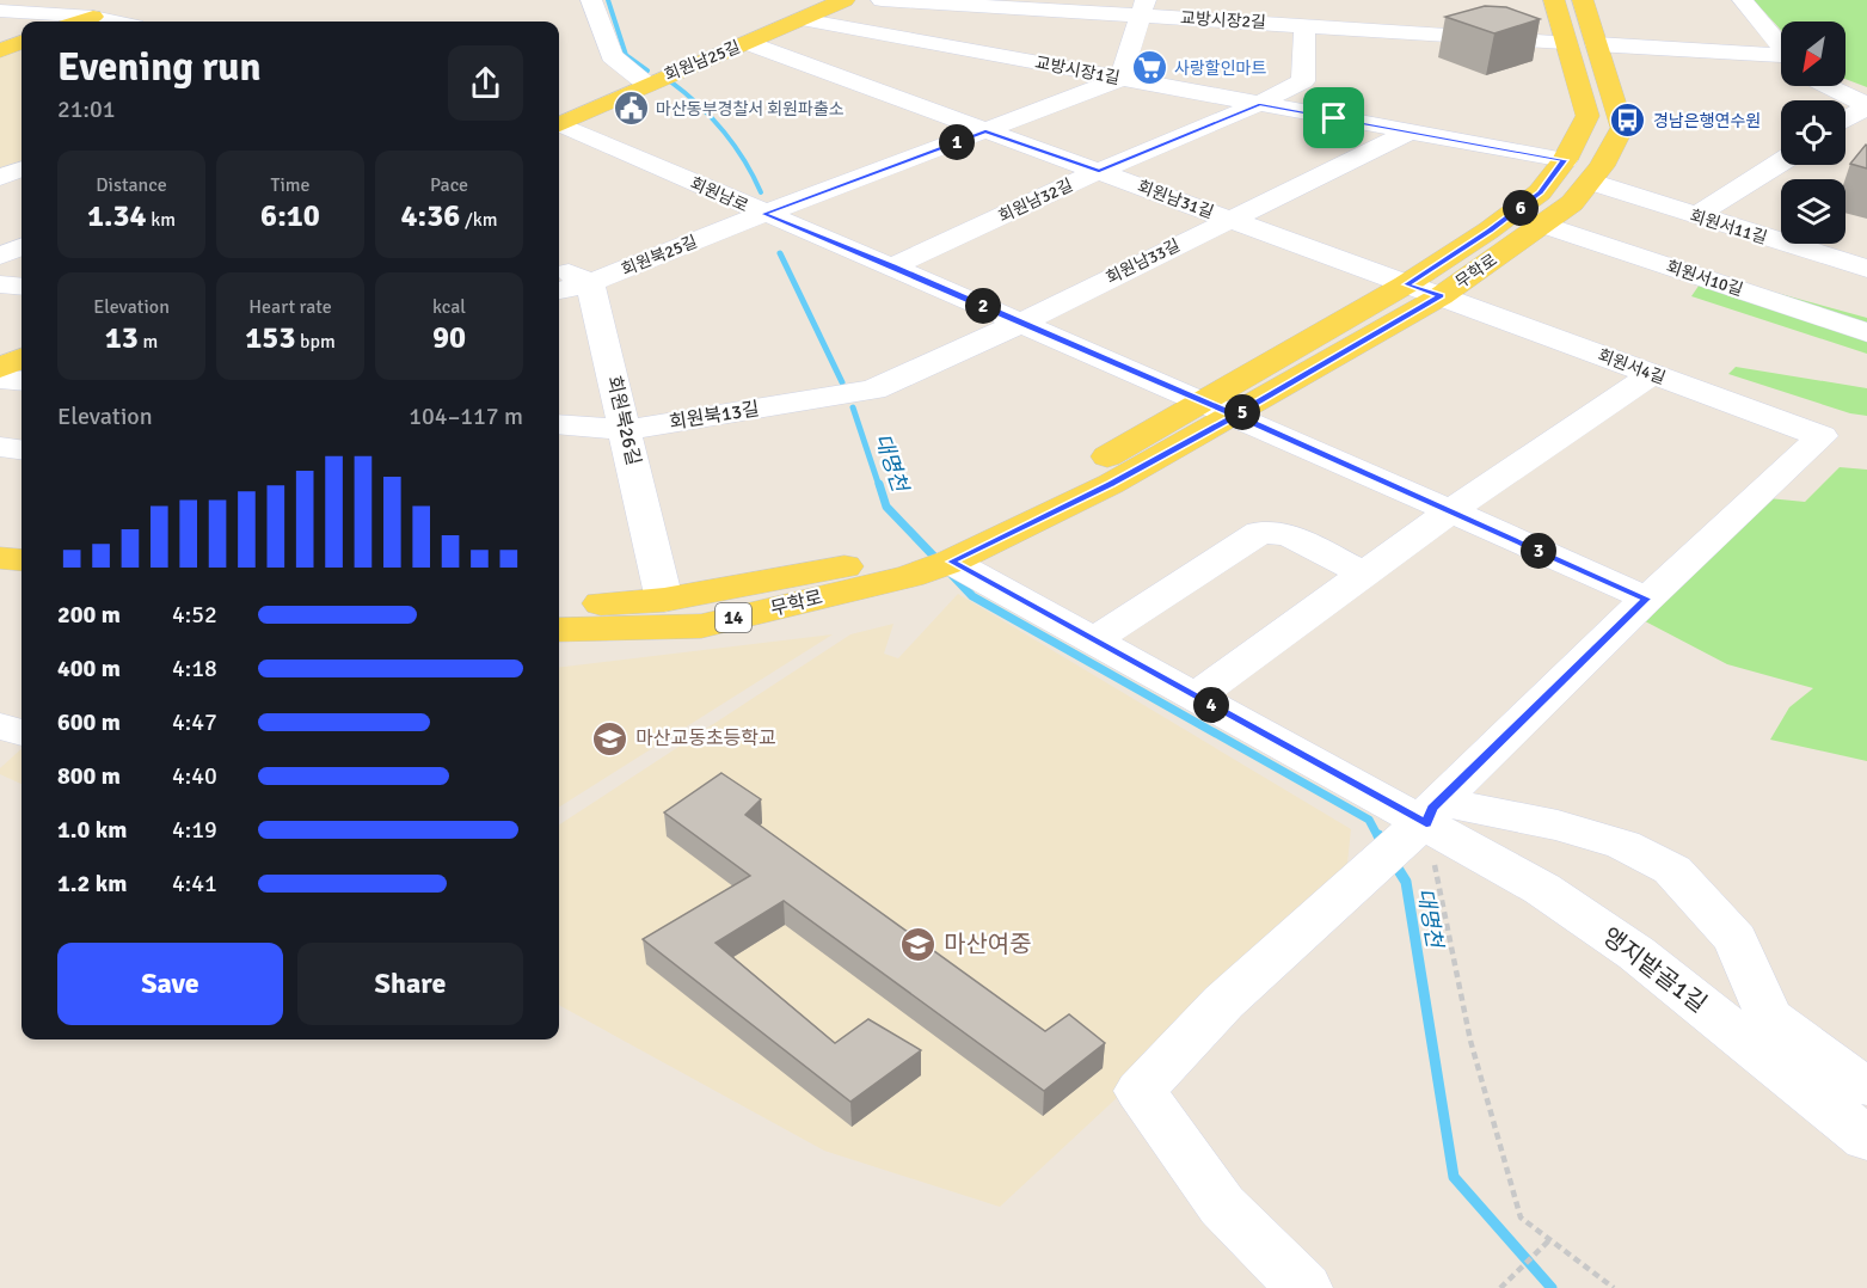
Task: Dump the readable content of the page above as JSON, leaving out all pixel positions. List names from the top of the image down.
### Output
{
  "streets": {
    "main road": ["회원남25길", "무학로", "14"],
    "street": [
      "교방시장2길",
      "교방시장1길",
      "회원남로",
      "회원남31길",
      "회원남32길",
      "회원서11길",
      "회원북25길",
      "회원남33길",
      "회원서10길",
      "회원서4길",
      "회원북13길",
      "회원북26길",
      "앵지밭골1길"
    ]
  },
  "crossings": [
    ["교방시장2길", "회원남32길"],
    ["교방시장2길", "무학로"],
    ["회원남25길", "교방시장1길"],
    ["회원남25길", "회원남31길"],
    ["교방시장1길", "회원남32길"],
    ["교방시장1길", "회원북25길"],
    ["교방시장1길", "회원남33길"],
    ["교방시장1길", "무학로"],
    ["회원남로", "회원남32길"],
    ["회원남로", "회원북25길"],
    ["회원남로", "회원남33길"],
    ["회원남로", "무학로"],
    ["회원남로", "회원서4길"],
    ["회원남31길", "회원남32길"],
    ["회원남31길", "회원북25길"],
    ["회원남31길", "회원남33길"],
    ["회원남31길", "무학로"],
    ["회원남31길", "회원서4길"],
    ["회원서11길", "무학로"],
    ["회원북25길", "회원북26길"],
    ["회원남33길", "회원북13길"],
    ["무학로", "회원서10길"],
    ["무학로", "회원서4길"],
    ["무학로", "회원북26길"],
    ["무학로", "앵지밭골1길"],
    ["회원북13길", "회원북26길"]
  ],
  "water": ["대명천"],
  "places": {
    "supermarket": ["사랑할인마트"],
    "public building": ["마산동부경찰서 회원파출소"],
    "bus stop": ["경남은행연수원"],
    "school or university": ["마산교동초등학교", "마산여중"]
  },
  "north": "bottom left",
  "page": {
    "heading": ["Evening run", "21:01"],
    "pins": [
      "1",
      "6",
      "2",
      "5",
      "3",
      "4"
    ],
    "stats": [
      ["Distance", "1.34 km"],
      ["Time", "6:10"],
      ["Pace", "4:36 /km"],
      ["Elevation", "13 m"],
      ["Heart rate", "153 bpm"],
      ["kcal", "90"]
    ],
    "chart": ["Elevation", "104–117 m"],
    "list": [
      {
        "name": "200 m",
        "note": "4:52"
      },
      {
        "name": "400 m",
        "note": "4:18"
      },
      {
        "name": "600 m",
        "note": "4:47"
      },
      {
        "name": "800 m",
        "note": "4:40"
      },
      {
        "name": "1.0 km",
        "note": "4:19"
      },
      {
        "name": "1.2 km",
        "note": "4:41"
      }
    ],
    "buttons": ["Save", "Share"]
  }
}
